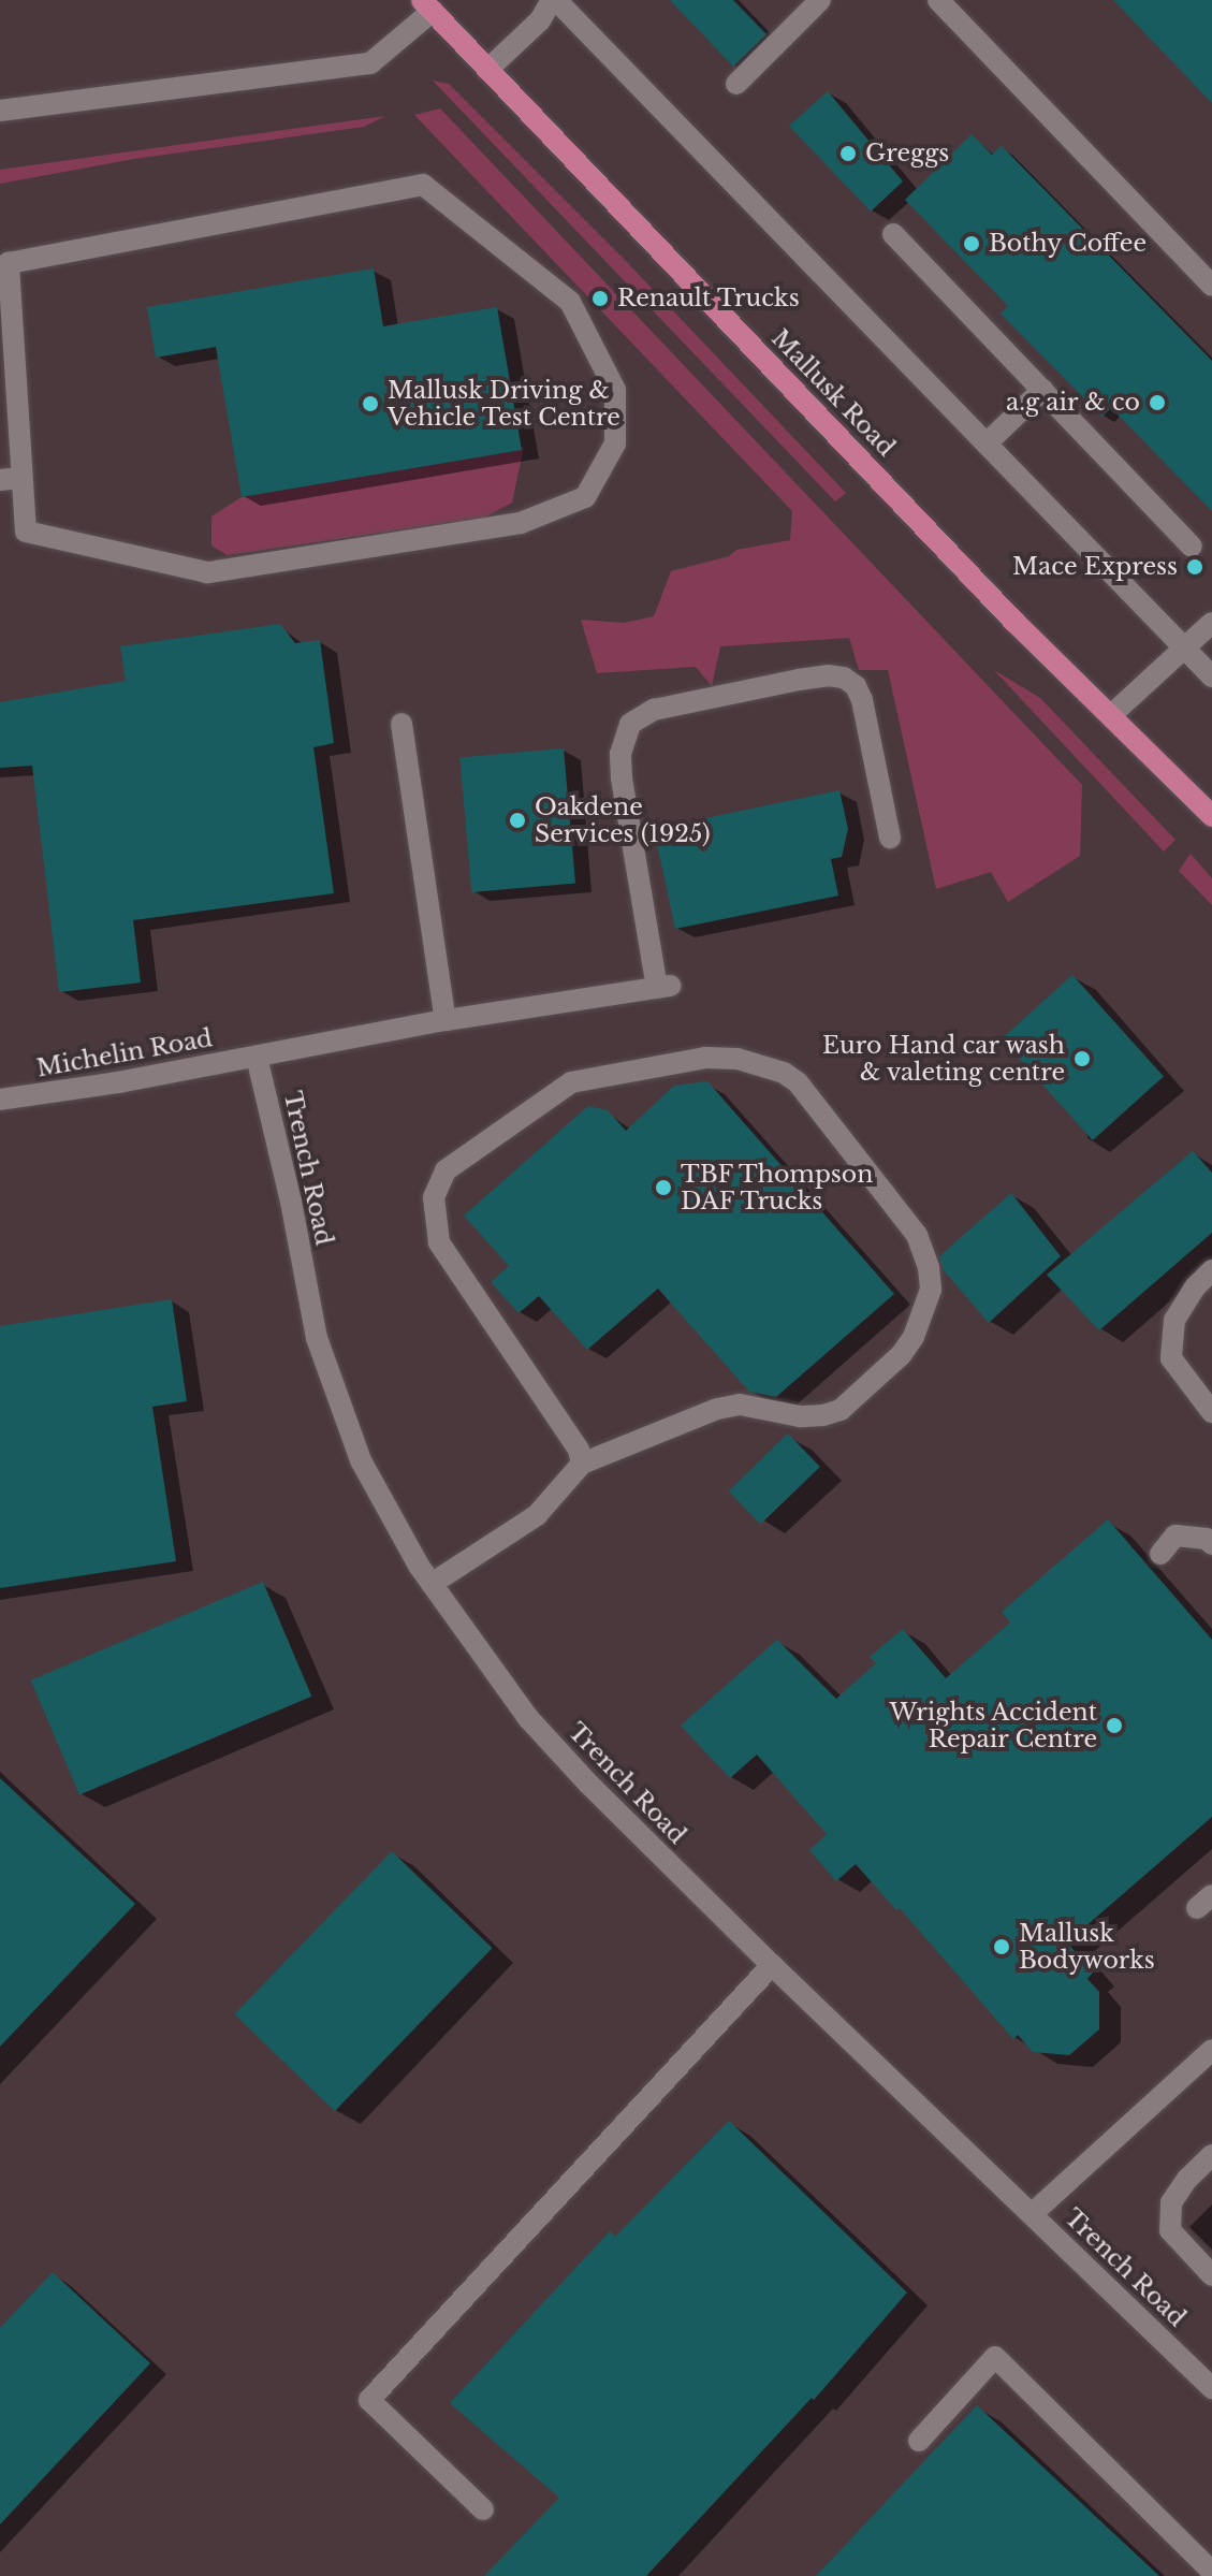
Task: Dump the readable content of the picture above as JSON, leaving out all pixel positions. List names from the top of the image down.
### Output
{
  "streets": {
    "main road": ["Mallusk Road"],
    "street": ["Michelin Road", "Trench Road"]
  },
  "crossings": [
    ["Michelin Road", "Trench Road"]
  ],
  "places": [
    "Greggs",
    "Bothy Coffee",
    "Renault Trucks",
    "a.g air & co",
    "Mallusk Driving & Vehicle Test Centre",
    "Mace Express",
    "Oakdene Services (1925)",
    "Euro Hand car wash & valeting centre",
    "TBF Thompson DAF Trucks",
    "Wrights Accident Repair Centre",
    "Mallusk Bodyworks"
  ]
}
